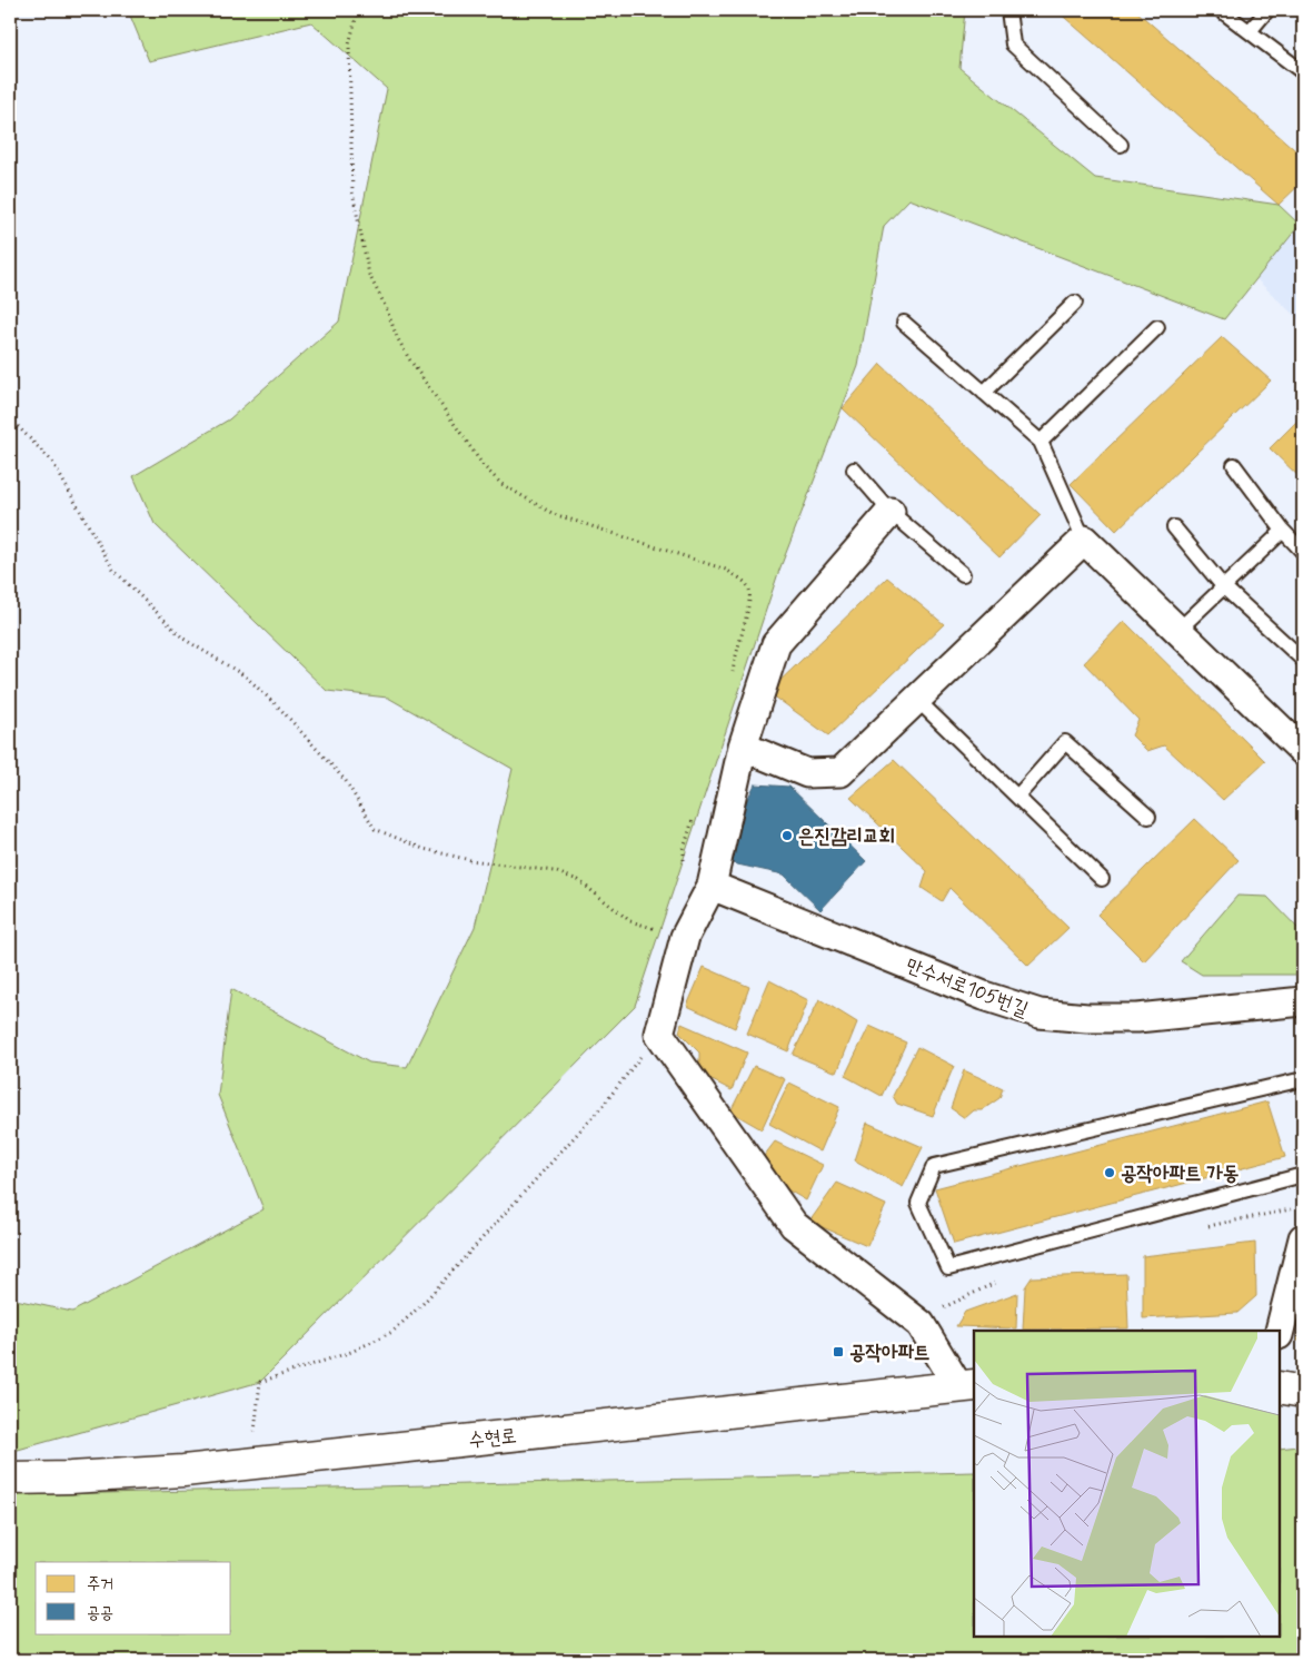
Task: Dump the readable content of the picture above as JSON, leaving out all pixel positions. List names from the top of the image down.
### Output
{
  "streets": {
    "street": ["만수서로105번길", "수현로"]
  },
  "places": {
    "other": ["은진감리교회", "공작아파트 가동"],
    "transit": ["공작아파트"]
  },
  "legend": ["주거", "공공"]
}
